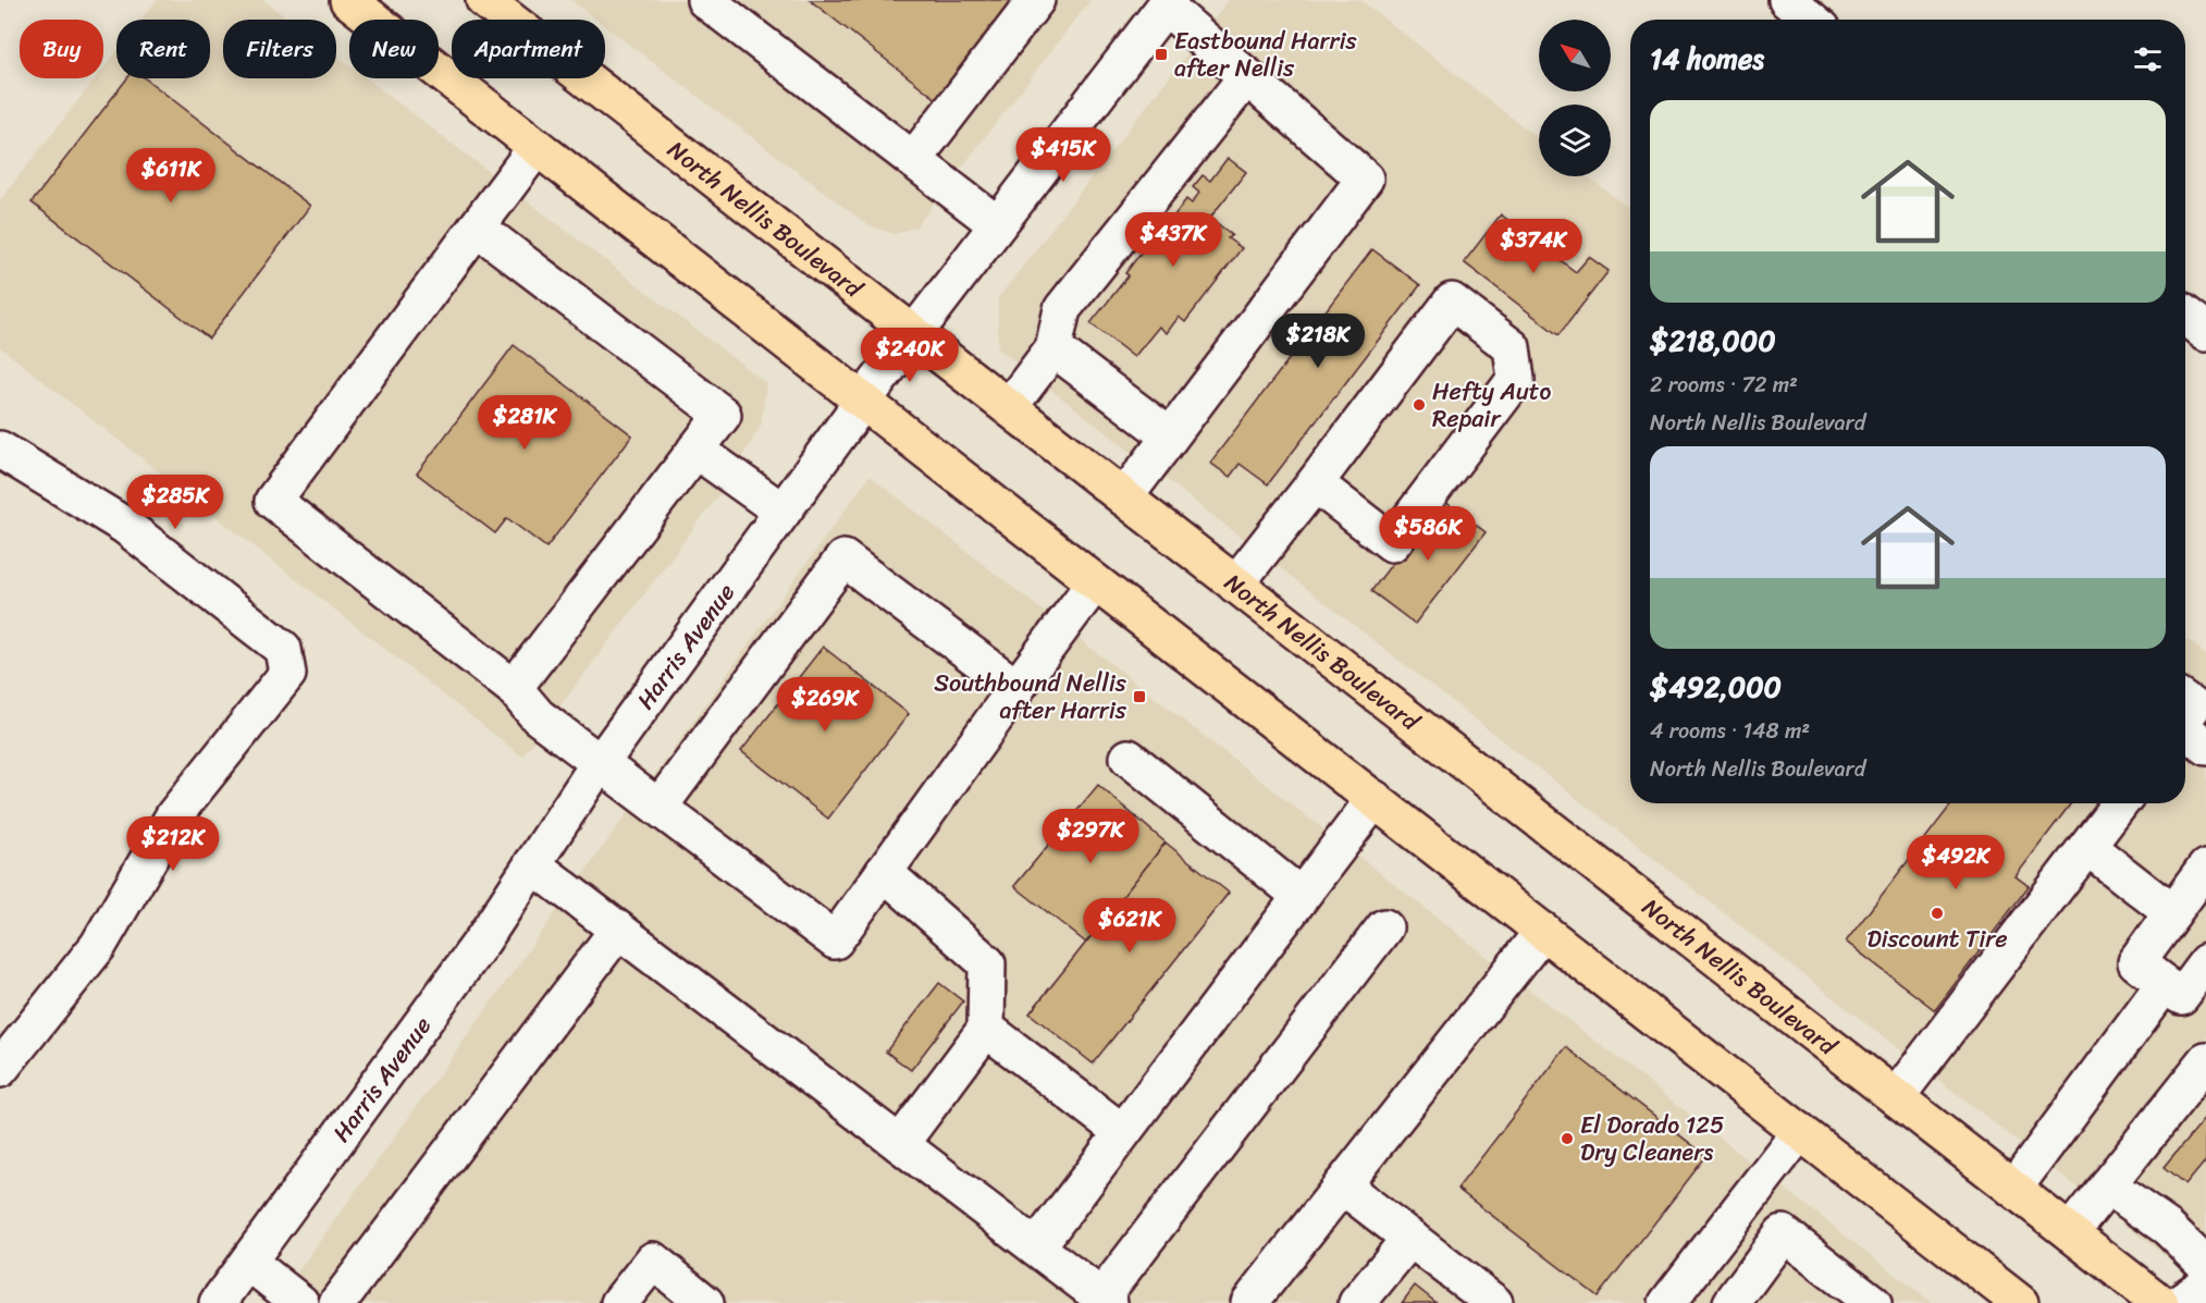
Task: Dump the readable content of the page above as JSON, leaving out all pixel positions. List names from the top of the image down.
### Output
{
  "streets": {
    "main road": ["North Nellis Boulevard"],
    "street": ["Harris Avenue"]
  },
  "crossings": [
    ["North Nellis Boulevard", "Harris Avenue"]
  ],
  "places": {
    "transit": ["Eastbound Harris after Nellis", "Southbound Nellis after Harris"],
    "other": ["Hefty Auto Repair", "Discount Tire", "El Dorado 125 Dry Cleaners"]
  },
  "north": "top left",
  "page": {
    "chip": [
      "Buy",
      "Rent",
      "Filters",
      "New",
      "Apartment"
    ],
    "heading": "14 homes",
    "list": [
      {
        "name": "$218,000",
        "note": "2 rooms · 72 m² · North Nellis Boulevard"
      },
      {
        "name": "$492,000",
        "note": "4 rooms · 148 m² · North Nellis Boulevard"
      }
    ],
    "price": [
      "$415K",
      "$611K",
      "$437K",
      "$374K",
      "$218K",
      "$240K",
      "$281K",
      "$285K",
      "$586K",
      "$269K",
      "$297K",
      "$212K",
      "$492K",
      "$621K"
    ]
  }
}
